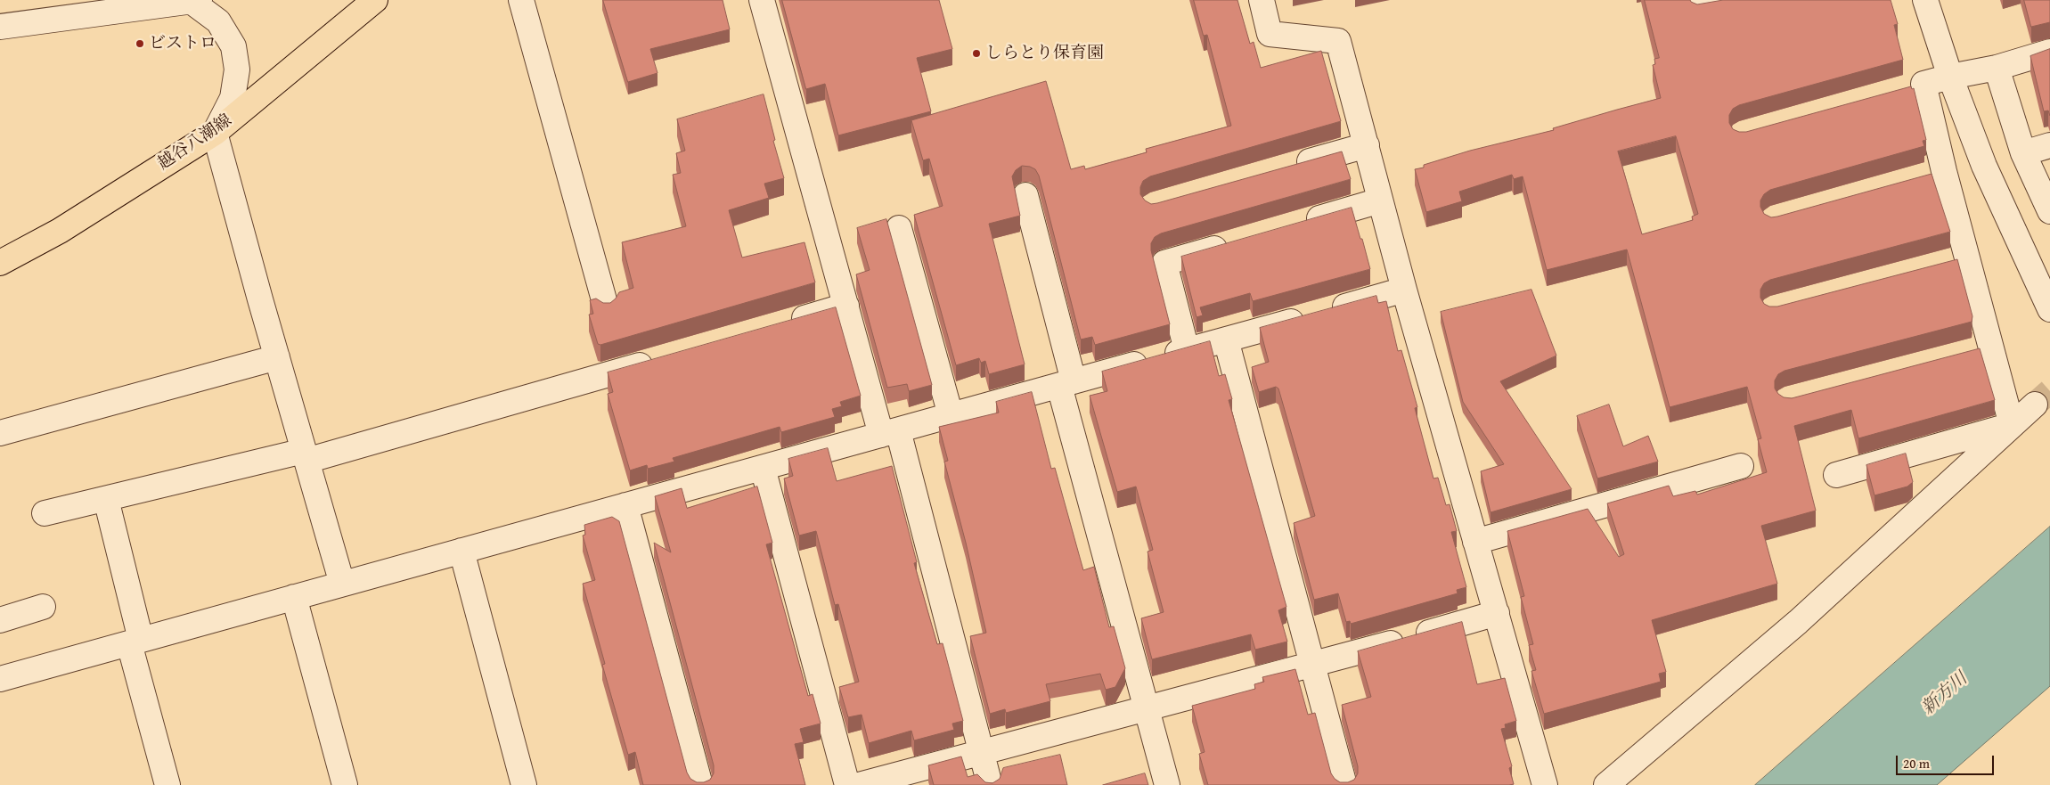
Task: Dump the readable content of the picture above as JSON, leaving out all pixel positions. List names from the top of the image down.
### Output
{
  "streets": {
    "main road": ["越谷八潮線"]
  },
  "water": ["新方川"],
  "places": ["ビストロ", "しらとり保育園"],
  "scale_bar": "20 m"
}
